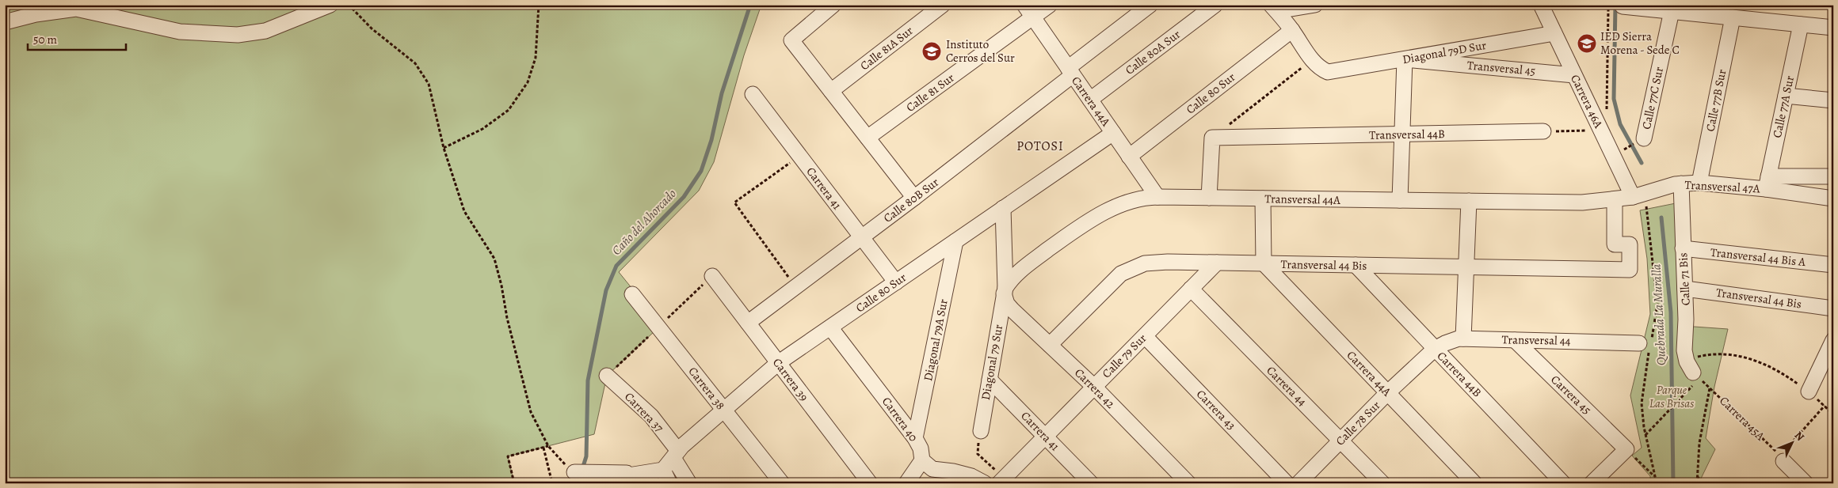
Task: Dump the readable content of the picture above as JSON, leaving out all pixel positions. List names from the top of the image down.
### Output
{
  "streets": {
    "street": [
      "Calle 81A Sur",
      "Calle 80A Sur",
      "Diagonal 79D Sur",
      "Transversal 45",
      "Calle 81 Sur",
      "Calle 80 Sur",
      "Calle 77C Sur",
      "Calle 77B Sur",
      "Carrera 44A",
      "Carrera 46A",
      "Calle 77A Sur",
      "Transversal 44B",
      "Transversal 47A",
      "Carrera 41",
      "Transversal 44A",
      "Calle 80B Sur",
      "Transversal 44 Bis A",
      "Transversal 44 Bis",
      "Calle 71 Bis",
      "Diagonal 79A Sur",
      "Transversal 44",
      "Calle 79 Sur",
      "Diagonal 79 Sur",
      "Carrera 44B",
      "Carrera 39",
      "Carrera 44",
      "Carrera 38",
      "Carrera 42",
      "Carrera 45",
      "Carrera 43",
      "Carrera 37",
      "Carrera 40",
      "Calle 78 Sur"
    ],
    "path": ["Carrera 45A"]
  },
  "crossings": [
    ["Calle 80A Sur", "Carrera 44A"],
    ["Diagonal 79D Sur", "Transversal 45"],
    ["Diagonal 79D Sur", "Carrera 46A"],
    ["Transversal 45", "Carrera 46A"],
    ["Calle 81 Sur", "Carrera 44A"],
    ["Calle 80 Sur", "Carrera 44A"],
    ["Calle 80 Sur", "Carrera 41"],
    ["Calle 80 Sur", "Diagonal 79A Sur"],
    ["Calle 80 Sur", "Diagonal 79 Sur"],
    ["Calle 80 Sur", "Carrera 39"],
    ["Calle 80 Sur", "Carrera 38"],
    ["Calle 80 Sur", "Carrera 37"],
    ["Calle 80 Sur", "Carrera 40"],
    ["Calle 77B Sur", "Transversal 47A"],
    ["Carrera 44A", "Transversal 44A"],
    ["Carrera 44A", "Calle 80B Sur"],
    ["Carrera 44A", "Transversal 44 Bis"],
    ["Carrera 44A", "Calle 78 Sur"],
    ["Carrera 46A", "Transversal 47A"],
    ["Carrera 46A", "Transversal 44A"],
    ["Calle 77A Sur", "Transversal 47A"],
    ["Transversal 47A", "Transversal 44A"],
    ["Transversal 47A", "Calle 71 Bis"],
    ["Carrera 41", "Calle 80B Sur"],
    ["Carrera 41", "Calle 79 Sur"],
    ["Carrera 41", "Diagonal 79 Sur"],
    ["Transversal 44A", "Transversal 44 Bis"],
    ["Transversal 44A", "Diagonal 79 Sur"],
    ["Transversal 44A", "Carrera 42"],
    ["Calle 80B Sur", "Carrera 39"],
    ["Transversal 44 Bis A", "Calle 71 Bis"],
    ["Transversal 44 Bis", "Calle 71 Bis"],
    ["Transversal 44 Bis", "Calle 79 Sur"],
    ["Transversal 44 Bis", "Carrera 44B"],
    ["Transversal 44 Bis", "Carrera 42"],
    ["Calle 71 Bis", "Carrera 45A"],
    ["Diagonal 79A Sur", "Carrera 40"],
    ["Transversal 44", "Carrera 44B"],
    ["Transversal 44", "Carrera 45"],
    ["Transversal 44", "Calle 78 Sur"],
    ["Calle 79 Sur", "Carrera 44"],
    ["Calle 79 Sur", "Carrera 42"],
    ["Calle 79 Sur", "Carrera 43"],
    ["Diagonal 79 Sur", "Carrera 42"],
    ["Carrera 44B", "Calle 78 Sur"],
    ["Carrera 44", "Calle 78 Sur"]
  ],
  "districts": ["POTOSI"],
  "water": ["Caño del Ahorcado", "Quebrada La Muralla"],
  "parks": ["Parque Las Brisas"],
  "places": {
    "school or university": ["IED Sierra Morena - Sede C", "Instituto Cerros del Sur"]
  },
  "scale_bar": "50 m",
  "north": "top right"
}
